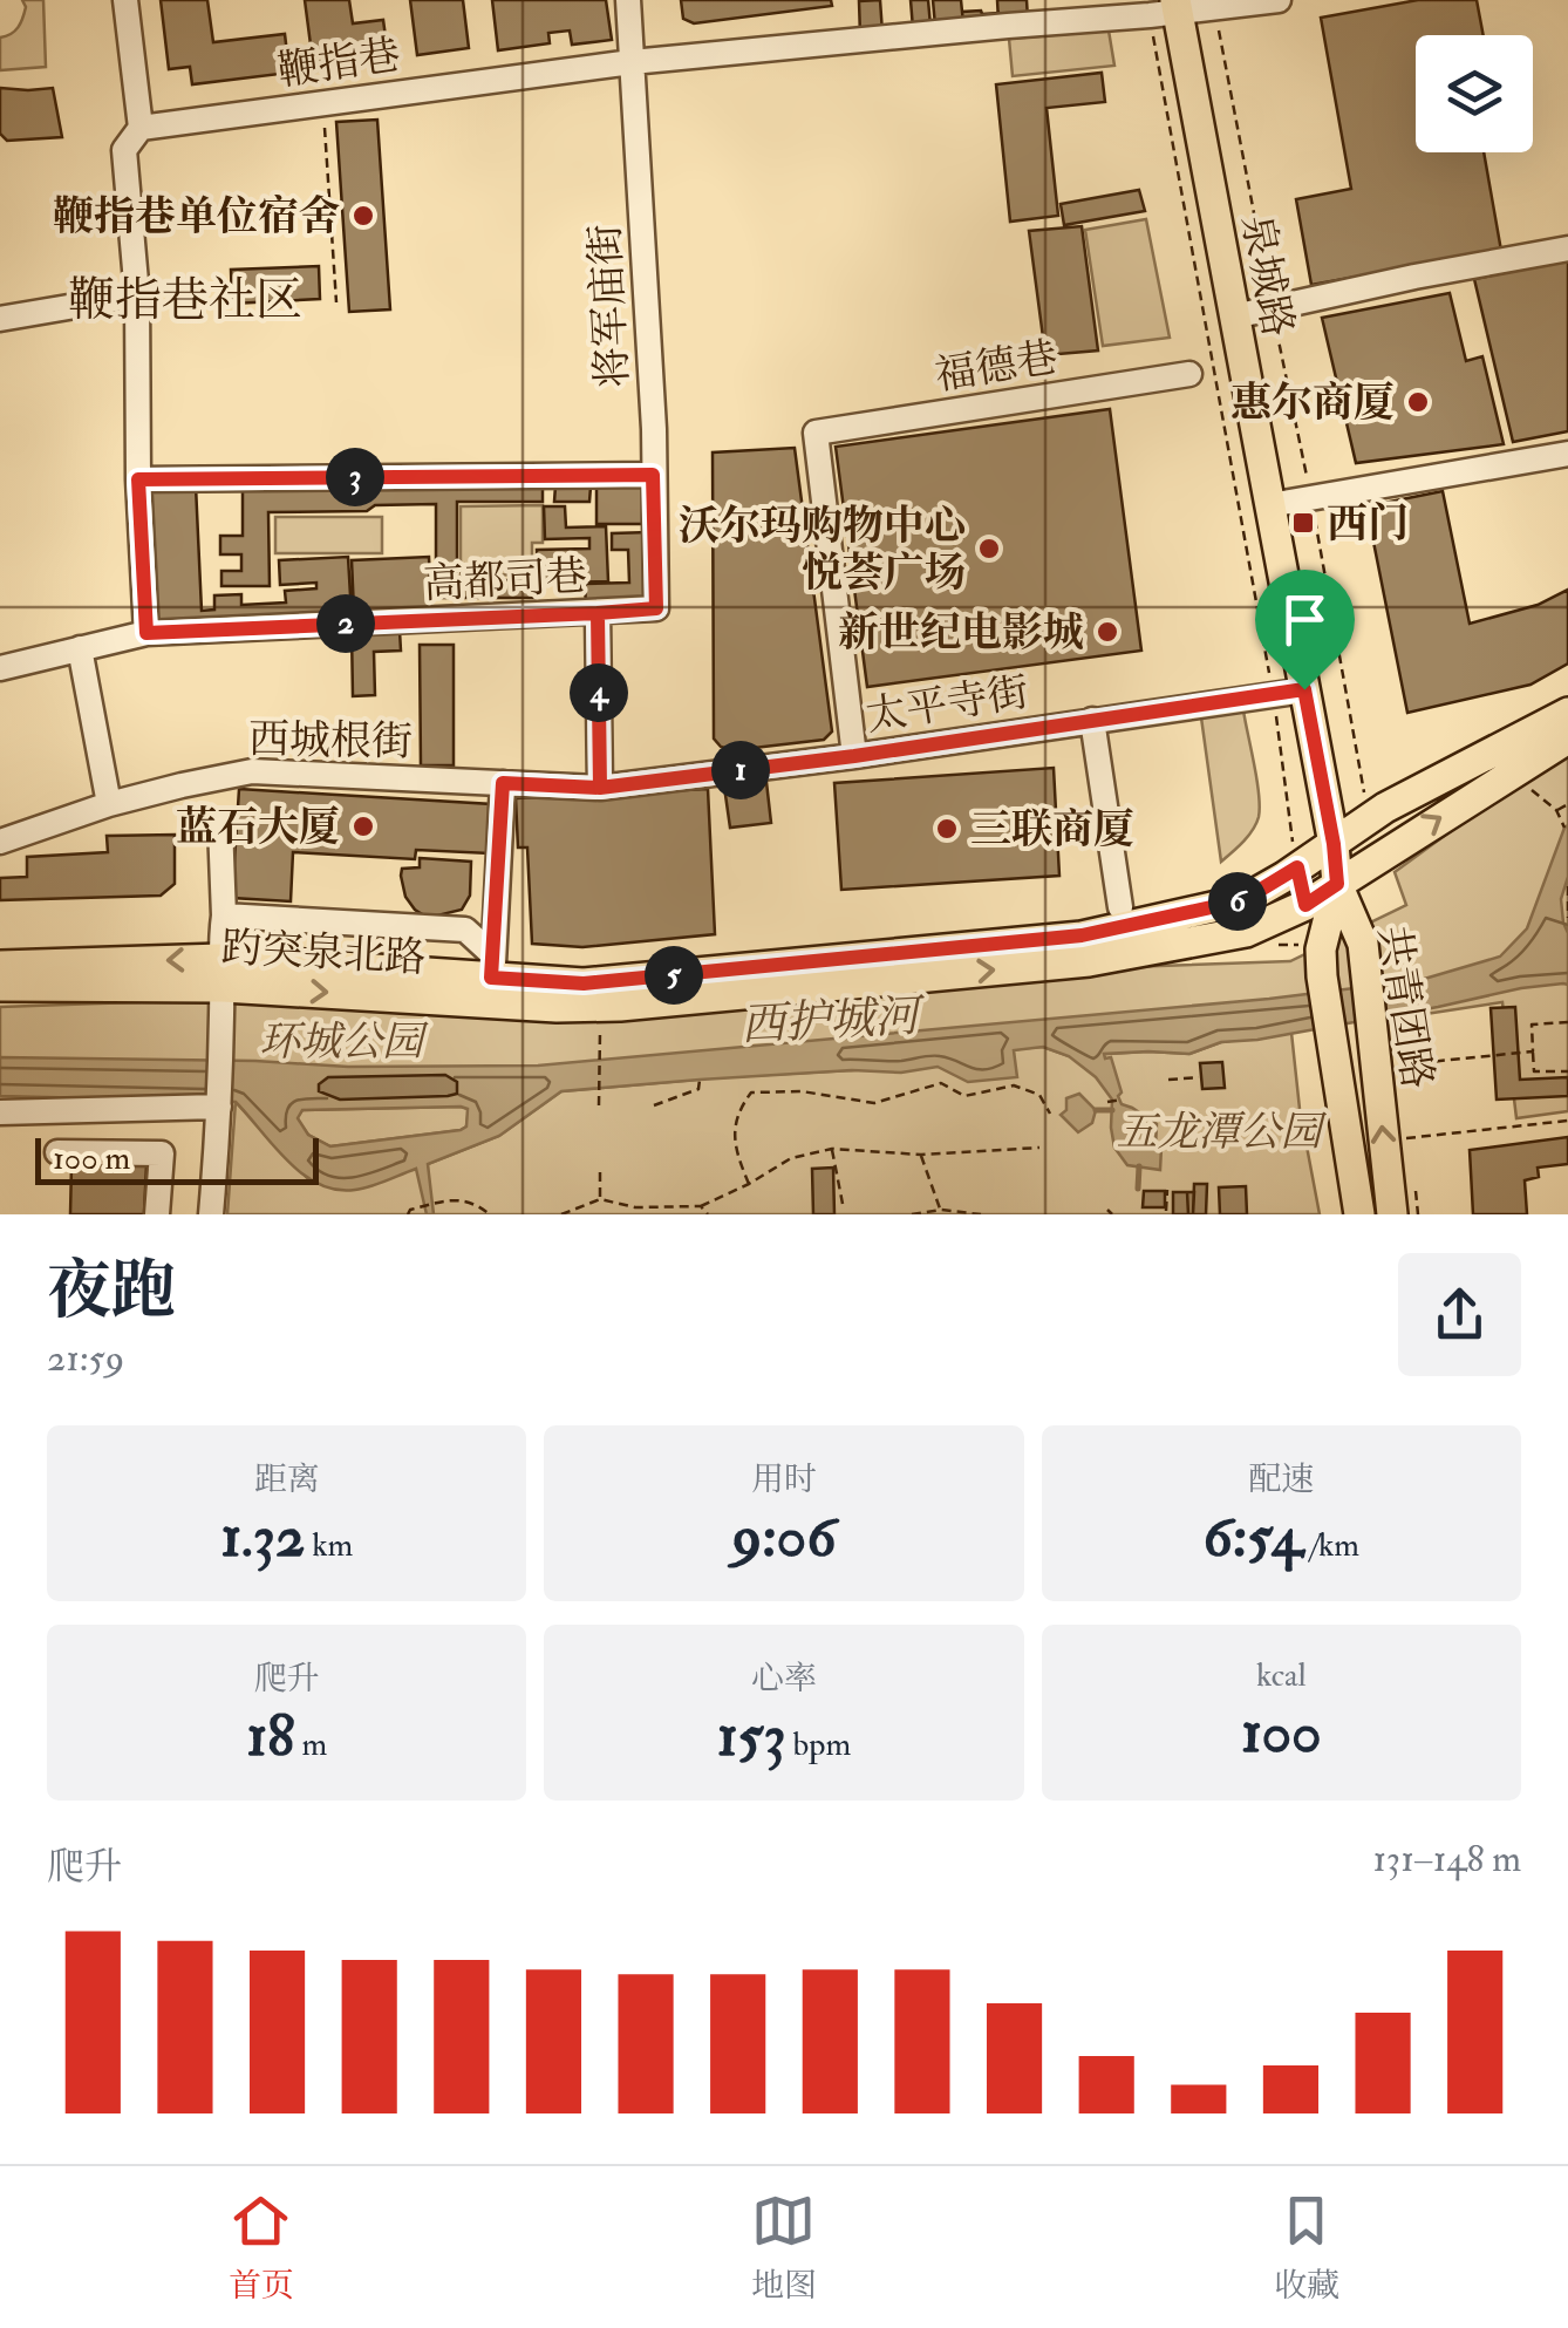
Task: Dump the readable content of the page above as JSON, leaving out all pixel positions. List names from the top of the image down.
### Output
{
  "streets": {
    "main road": ["泉城路", "趵突泉北路", "共青团路"],
    "street": [
      "鞭指巷",
      "将军庙街",
      "福德巷",
      "高都司巷",
      "太平寺街",
      "西城根街"
    ]
  },
  "crossings": [
    ["鞭指巷", "泉城路"],
    ["鞭指巷", "将军庙街"],
    ["泉城路", "太平寺街"],
    ["泉城路", "趵突泉北路"],
    ["泉城路", "共青团路"],
    ["将军庙街", "高都司巷"],
    ["福德巷", "太平寺街"],
    ["太平寺街", "西城根街"],
    ["趵突泉北路", "共青团路"]
  ],
  "districts": ["鞭指巷社区"],
  "water": ["西护城河"],
  "parks": ["环城公园", "五龙潭公园"],
  "places": {
    "other": [
      "鞭指巷单位宿舍",
      "惠尔商厦",
      "沃尔玛购物中心 悦荟广场",
      "新世纪电影城",
      "蓝石大厦",
      "三联商厦"
    ],
    "transit": ["西门"]
  },
  "scale_bar": "100 m",
  "page": {
    "pins": [
      "3",
      "2",
      "4",
      "1",
      "6",
      "5"
    ],
    "scale": "100 m",
    "heading": ["夜跑", "21:59"],
    "stats": [
      ["距离", "1.32 km"],
      ["用时", "9:06"],
      ["配速", "6:54 /km"],
      ["爬升", "18 m"],
      ["心率", "153 bpm"],
      ["kcal", "100"]
    ],
    "chart": ["爬升", "131–148 m"],
    "tabs": ["首页", "地图", "收藏"]
  }
}
